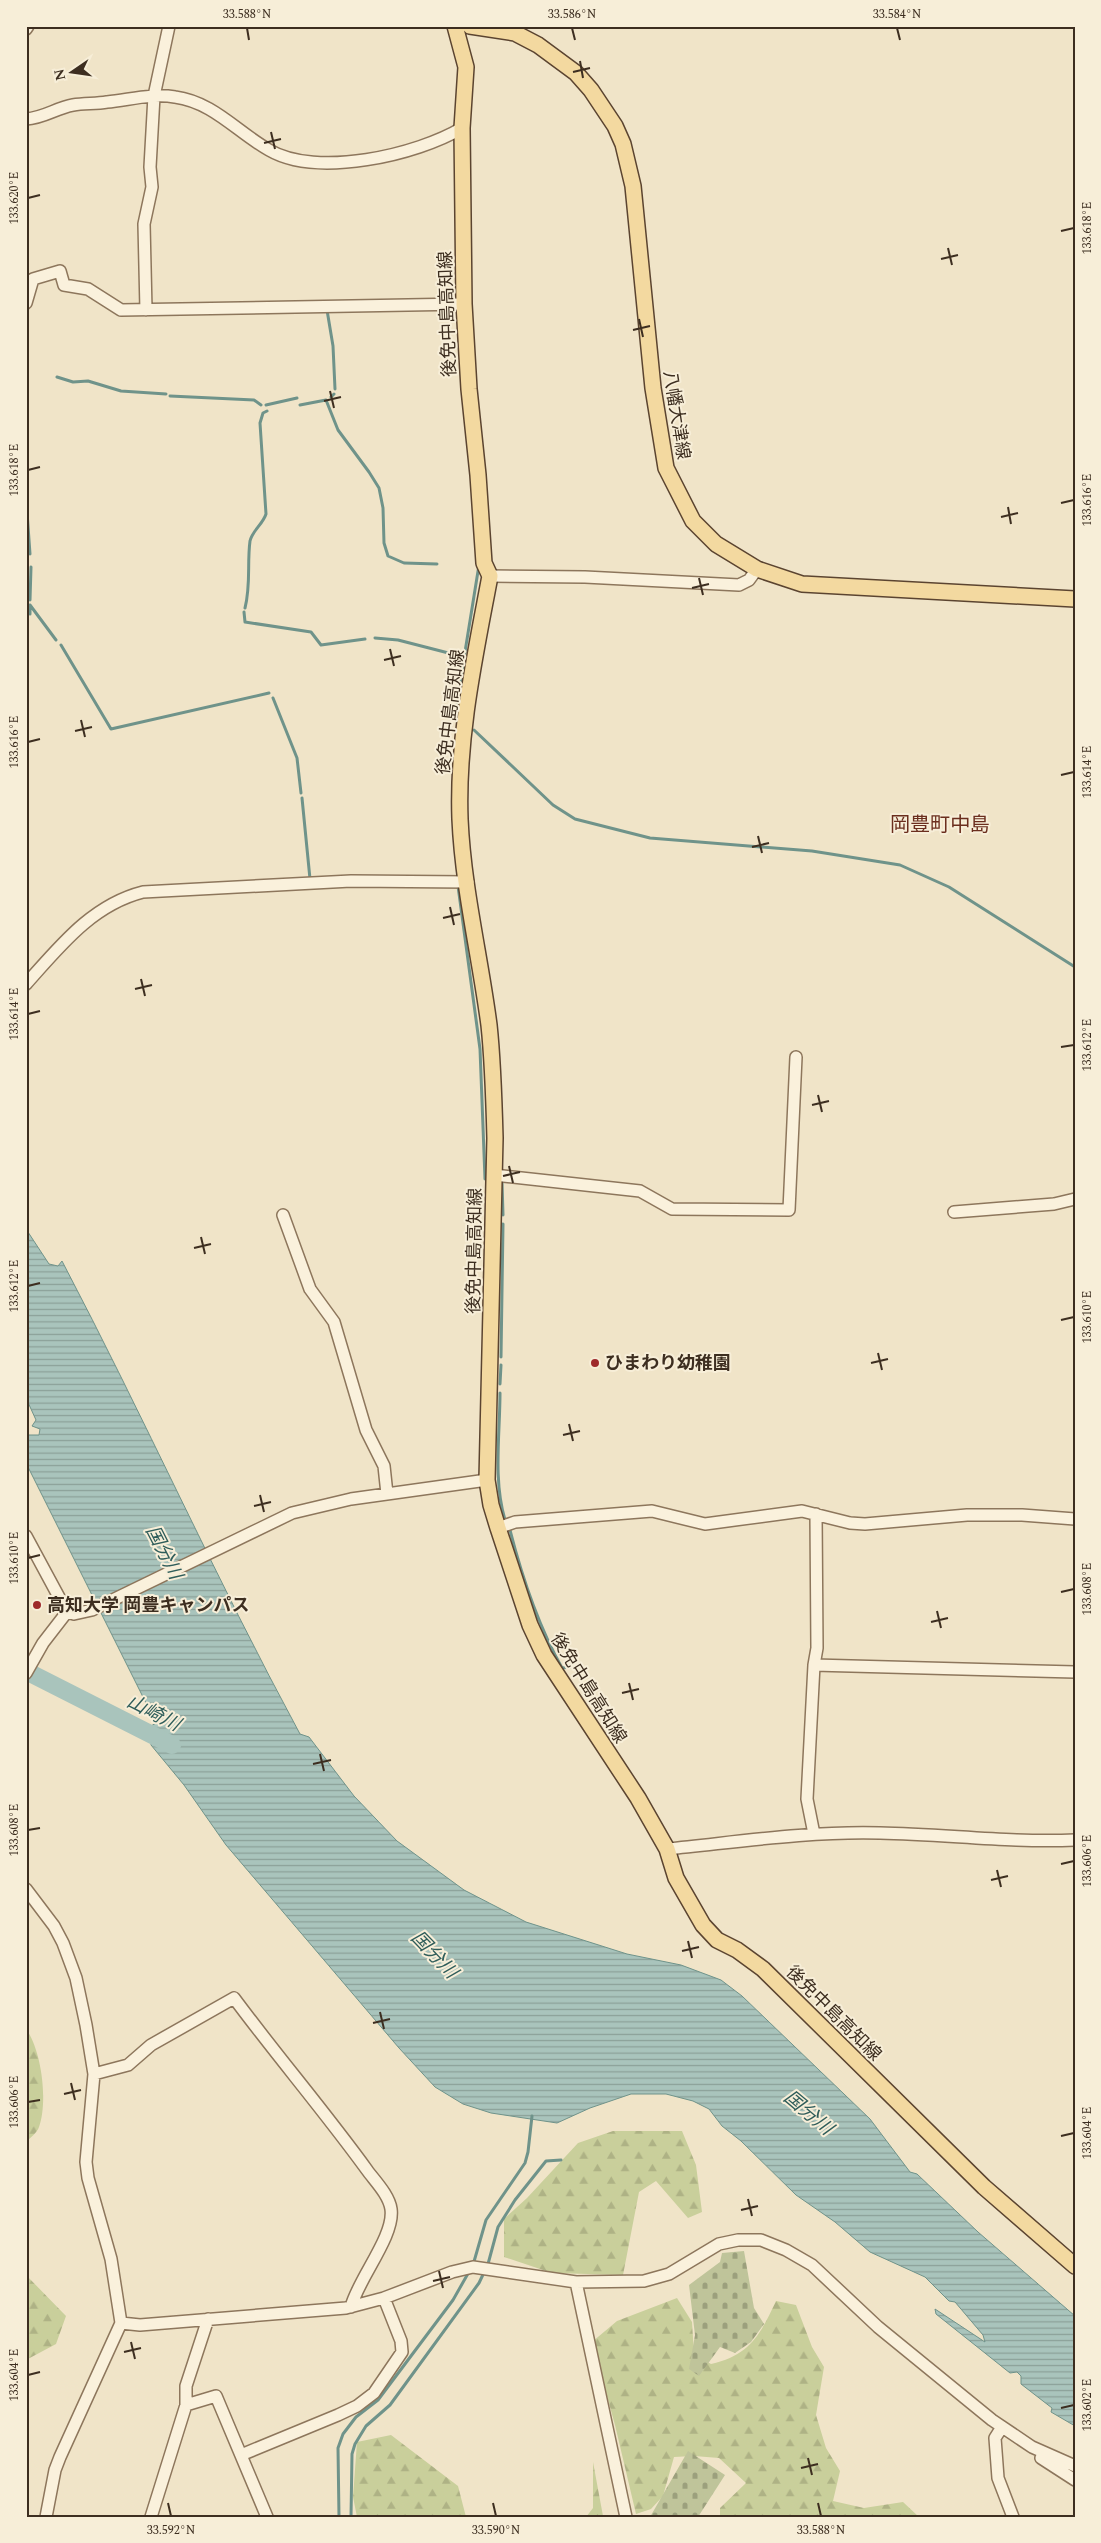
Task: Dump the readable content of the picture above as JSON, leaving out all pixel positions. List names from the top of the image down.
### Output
{
  "streets": {
    "main road": ["後免中島高知線", "八幡大津線"]
  },
  "districts": ["岡豊町中島"],
  "water": ["国分川", "山崎川"],
  "places": ["ひまわり幼稚園", "高知大学 岡豊キャンパス"],
  "north": "left",
  "coordinates": [
    "33.588°N",
    "33.586°N",
    "33.584°N",
    "133.620°E",
    "133.618°E",
    "133.616°E",
    "133.614°E",
    "133.612°E",
    "133.610°E",
    "133.608°E",
    "133.606°E",
    "133.604°E",
    "133.602°E",
    "33.592°N",
    "33.590°N"
  ]
}
